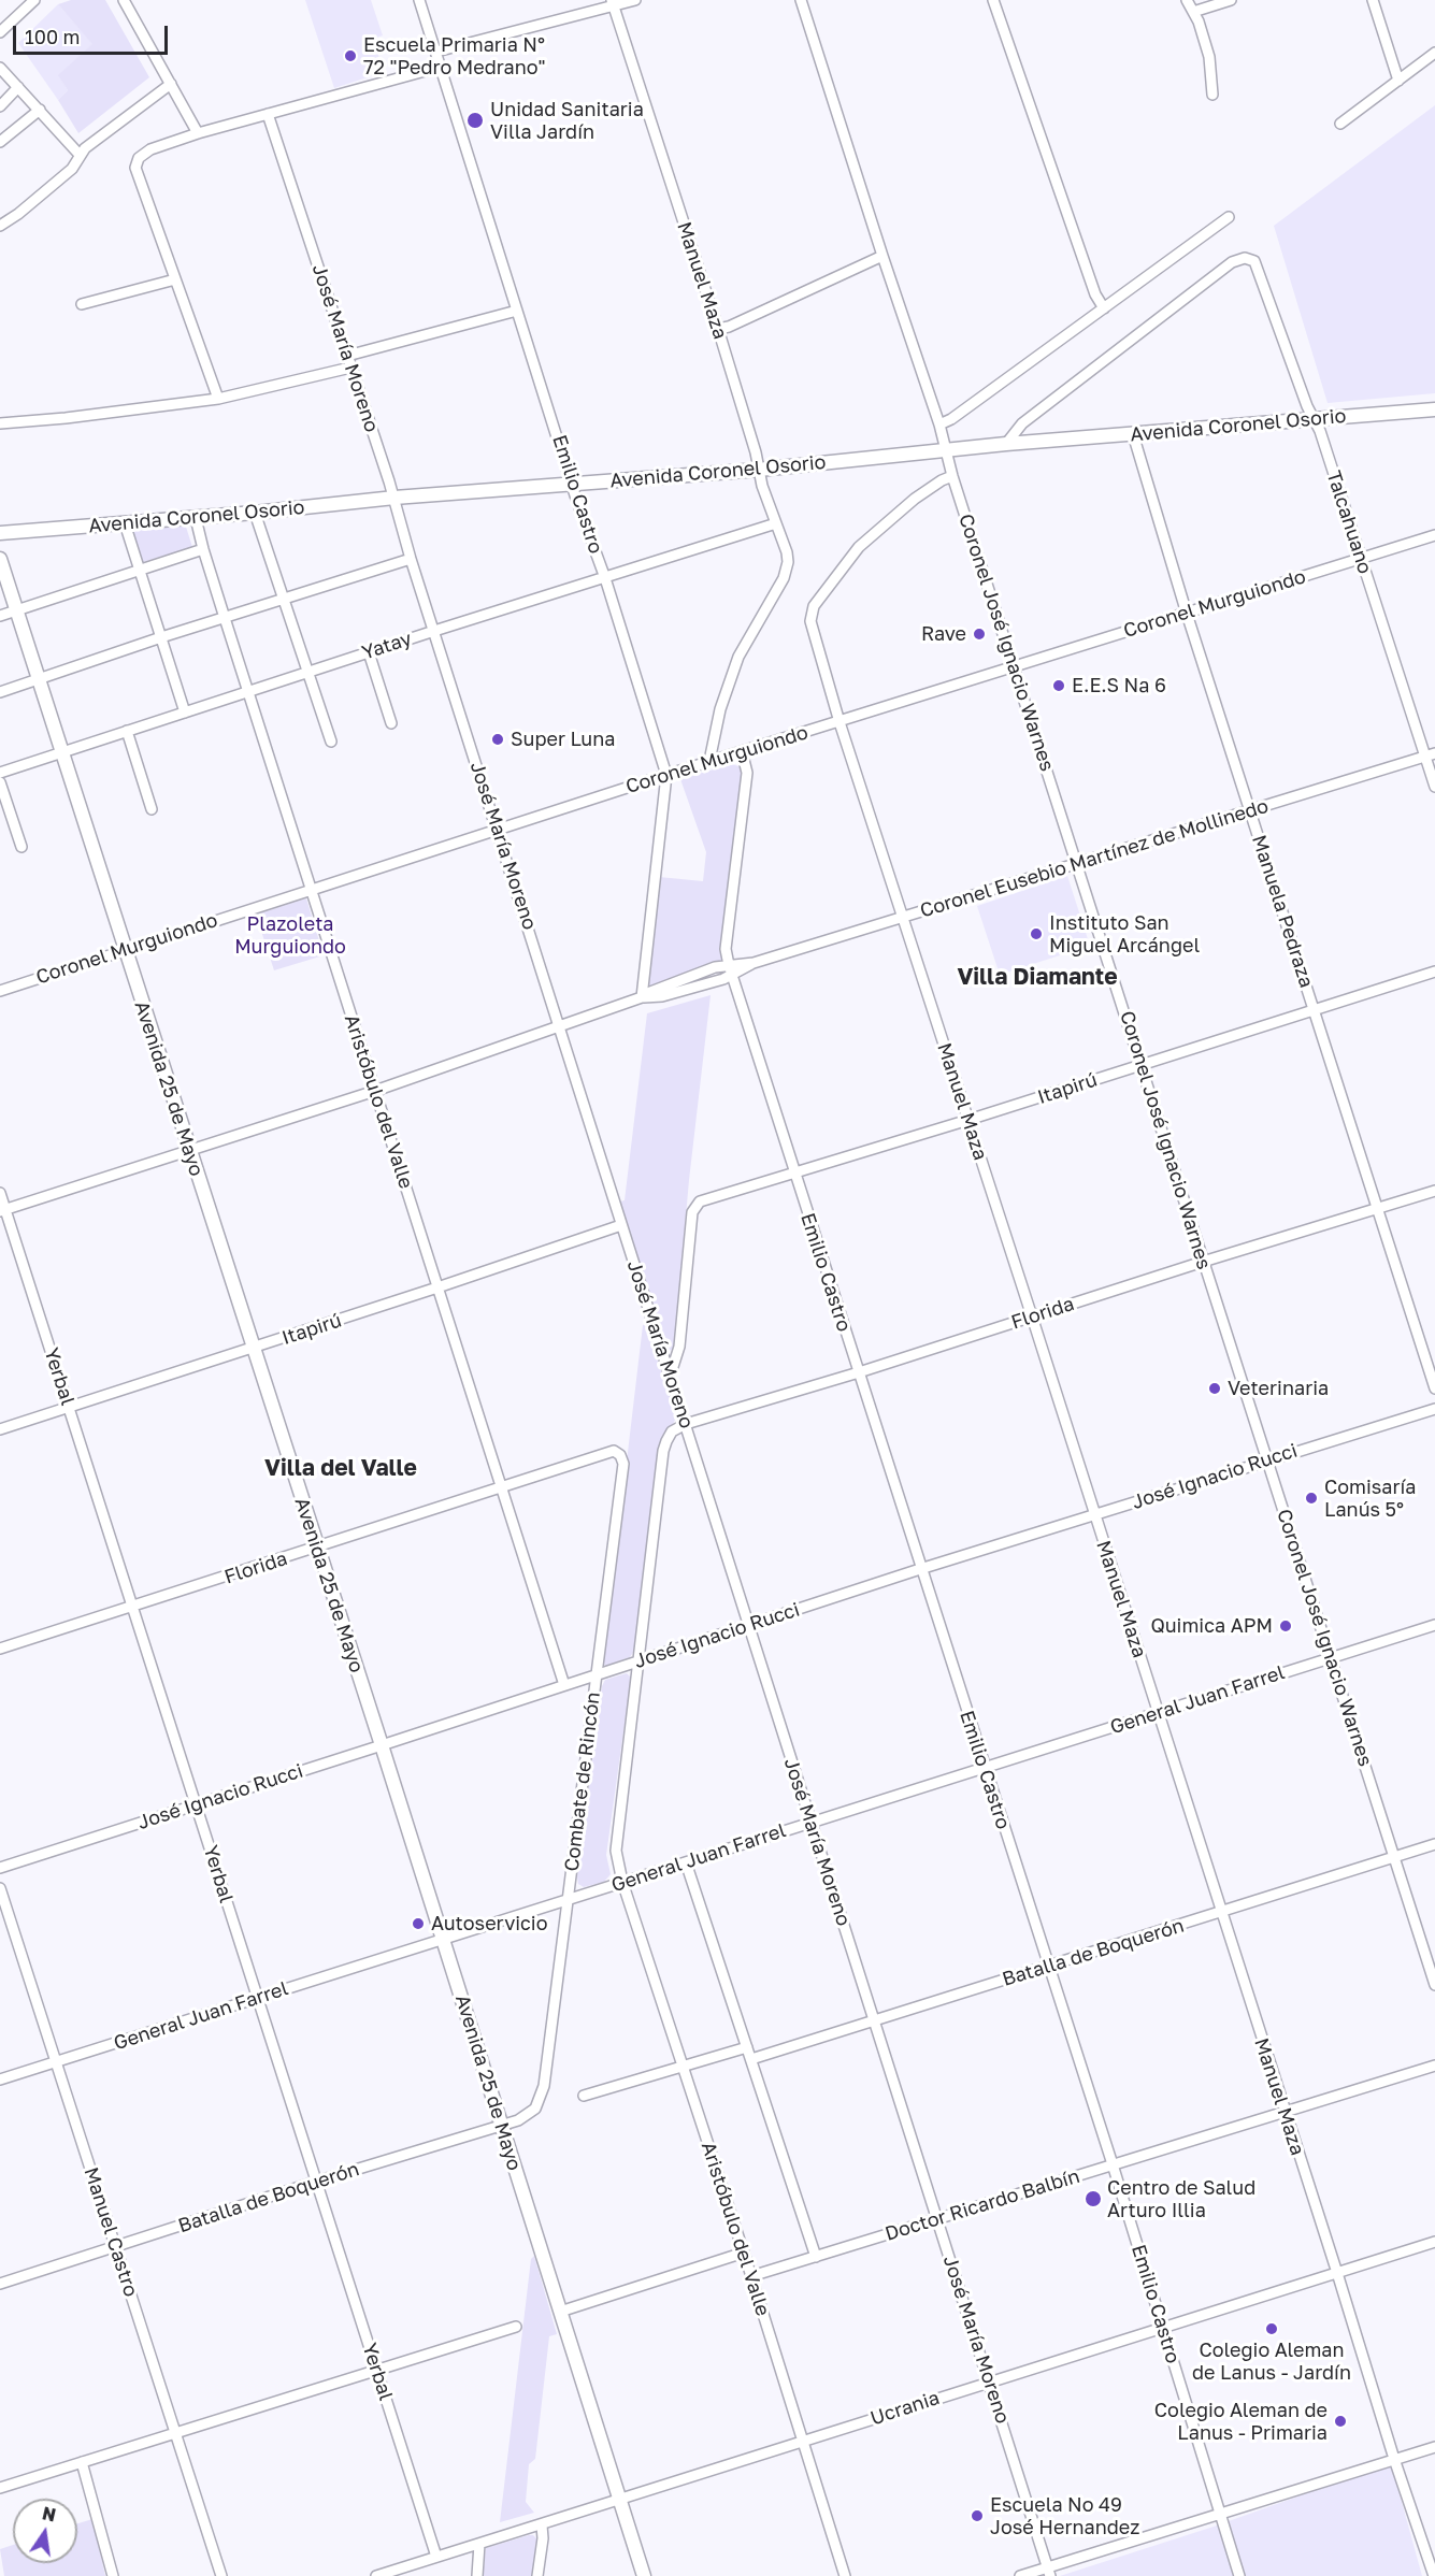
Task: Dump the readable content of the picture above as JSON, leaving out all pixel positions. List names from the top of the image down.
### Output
{
  "streets": {
    "main road": ["Avenida Coronel Osorio", "Avenida 25 de Mayo"],
    "street": [
      "Manuel Maza",
      "José María Moreno",
      "Emilio Castro",
      "Talcahuano",
      "Coronel Murguiondo",
      "Coronel José Ignacio Warnes",
      "Yatay",
      "Coronel Eusebio Martínez de Mollinedo",
      "Manuela Pedraza",
      "Itapirú",
      "Aristóbulo del Valle",
      "Florida",
      "Yerbal",
      "José Ignacio Rucci",
      "General Juan Farrel",
      "Combate de Rincón",
      "Batalla de Boquerón",
      "Doctor Ricardo Balbín",
      "Manuel Castro",
      "Ucrania"
    ]
  },
  "crossings": [
    ["Manuel Maza", "Avenida Coronel Osorio"],
    ["Manuel Maza", "Coronel Murguiondo"],
    ["Manuel Maza", "Coronel José Ignacio Warnes"],
    ["Manuel Maza", "Yatay"],
    ["Manuel Maza", "Coronel Eusebio Martínez de Mollinedo"],
    ["Manuel Maza", "Itapirú"],
    ["Manuel Maza", "Florida"],
    ["Manuel Maza", "José Ignacio Rucci"],
    ["Manuel Maza", "General Juan Farrel"],
    ["Manuel Maza", "Batalla de Boquerón"],
    ["Manuel Maza", "Doctor Ricardo Balbín"],
    ["Manuel Maza", "Ucrania"],
    ["José María Moreno", "Avenida Coronel Osorio"],
    ["José María Moreno", "Coronel Murguiondo"],
    ["José María Moreno", "Yatay"],
    ["José María Moreno", "Coronel Eusebio Martínez de Mollinedo"],
    ["José María Moreno", "Itapirú"],
    ["José María Moreno", "Aristóbulo del Valle"],
    ["José María Moreno", "Florida"],
    ["José María Moreno", "José Ignacio Rucci"],
    ["José María Moreno", "General Juan Farrel"],
    ["José María Moreno", "Batalla de Boquerón"],
    ["José María Moreno", "Doctor Ricardo Balbín"],
    ["José María Moreno", "Ucrania"],
    ["Avenida Coronel Osorio", "Emilio Castro"],
    ["Avenida Coronel Osorio", "Talcahuano"],
    ["Avenida Coronel Osorio", "Coronel José Ignacio Warnes"],
    ["Avenida Coronel Osorio", "Manuela Pedraza"],
    ["Avenida Coronel Osorio", "Aristóbulo del Valle"],
    ["Emilio Castro", "Coronel Murguiondo"],
    ["Emilio Castro", "Yatay"],
    ["Emilio Castro", "Coronel Eusebio Martínez de Mollinedo"],
    ["Emilio Castro", "Itapirú"],
    ["Emilio Castro", "Florida"],
    ["Emilio Castro", "José Ignacio Rucci"],
    ["Emilio Castro", "General Juan Farrel"],
    ["Emilio Castro", "Batalla de Boquerón"],
    ["Emilio Castro", "Doctor Ricardo Balbín"],
    ["Emilio Castro", "Ucrania"],
    ["Talcahuano", "Coronel Murguiondo"],
    ["Talcahuano", "Coronel Eusebio Martínez de Mollinedo"],
    ["Coronel Murguiondo", "Coronel José Ignacio Warnes"],
    ["Coronel Murguiondo", "Manuela Pedraza"],
    ["Coronel Murguiondo", "Avenida 25 de Mayo"],
    ["Coronel Murguiondo", "Aristóbulo del Valle"],
    ["Coronel José Ignacio Warnes", "Coronel Eusebio Martínez de Mollinedo"],
    ["Coronel José Ignacio Warnes", "Itapirú"],
    ["Coronel José Ignacio Warnes", "Florida"],
    ["Coronel José Ignacio Warnes", "José Ignacio Rucci"],
    ["Coronel José Ignacio Warnes", "General Juan Farrel"],
    ["Coronel José Ignacio Warnes", "Batalla de Boquerón"],
    ["Yatay", "Avenida 25 de Mayo"],
    ["Yatay", "Aristóbulo del Valle"],
    ["Coronel Eusebio Martínez de Mollinedo", "Manuela Pedraza"],
    ["Coronel Eusebio Martínez de Mollinedo", "Avenida 25 de Mayo"],
    ["Coronel Eusebio Martínez de Mollinedo", "Aristóbulo del Valle"],
    ["Coronel Eusebio Martínez de Mollinedo", "Yerbal"],
    ["Manuela Pedraza", "Itapirú"],
    ["Manuela Pedraza", "Florida"],
    ["Avenida 25 de Mayo", "Itapirú"],
    ["Avenida 25 de Mayo", "Florida"],
    ["Avenida 25 de Mayo", "José Ignacio Rucci"],
    ["Avenida 25 de Mayo", "General Juan Farrel"],
    ["Avenida 25 de Mayo", "Batalla de Boquerón"],
    ["Avenida 25 de Mayo", "Ucrania"],
    ["Itapirú", "Aristóbulo del Valle"],
    ["Itapirú", "Yerbal"],
    ["Aristóbulo del Valle", "Florida"],
    ["Aristóbulo del Valle", "José Ignacio Rucci"],
    ["Aristóbulo del Valle", "General Juan Farrel"],
    ["Aristóbulo del Valle", "Doctor Ricardo Balbín"],
    ["Aristóbulo del Valle", "Ucrania"],
    ["Florida", "Yerbal"],
    ["Florida", "Combate de Rincón"],
    ["Yerbal", "José Ignacio Rucci"],
    ["Yerbal", "General Juan Farrel"],
    ["Yerbal", "Batalla de Boquerón"],
    ["Yerbal", "Ucrania"],
    ["José Ignacio Rucci", "Combate de Rincón"],
    ["General Juan Farrel", "Combate de Rincón"],
    ["General Juan Farrel", "Manuel Castro"],
    ["Combate de Rincón", "Batalla de Boquerón"],
    ["Batalla de Boquerón", "Manuel Castro"]
  ],
  "districts": ["Villa Diamante", "Villa del Valle"],
  "parks": ["Plazoleta Murguiondo"],
  "places": [
    "Escuela Primaria N° 72 \"Pedro Medrano\"",
    "Unidad Sanitaria Villa Jardín",
    "Rave",
    "E.E.S Nª 6",
    "Super Luna",
    "Instituto San Miguel Arcángel",
    "Veterinaria",
    "Comisaría Lanús 5°",
    "Quimica APM",
    "Autoservicio",
    "Centro de Salud Arturo Illia",
    "Colegio Aleman de Lanus - Jardín",
    "Colegio Aleman de Lanus - Primaria",
    "Escuela No 49 José Hernandez"
  ],
  "scale_bar": "100 m",
  "north": "top"
}
